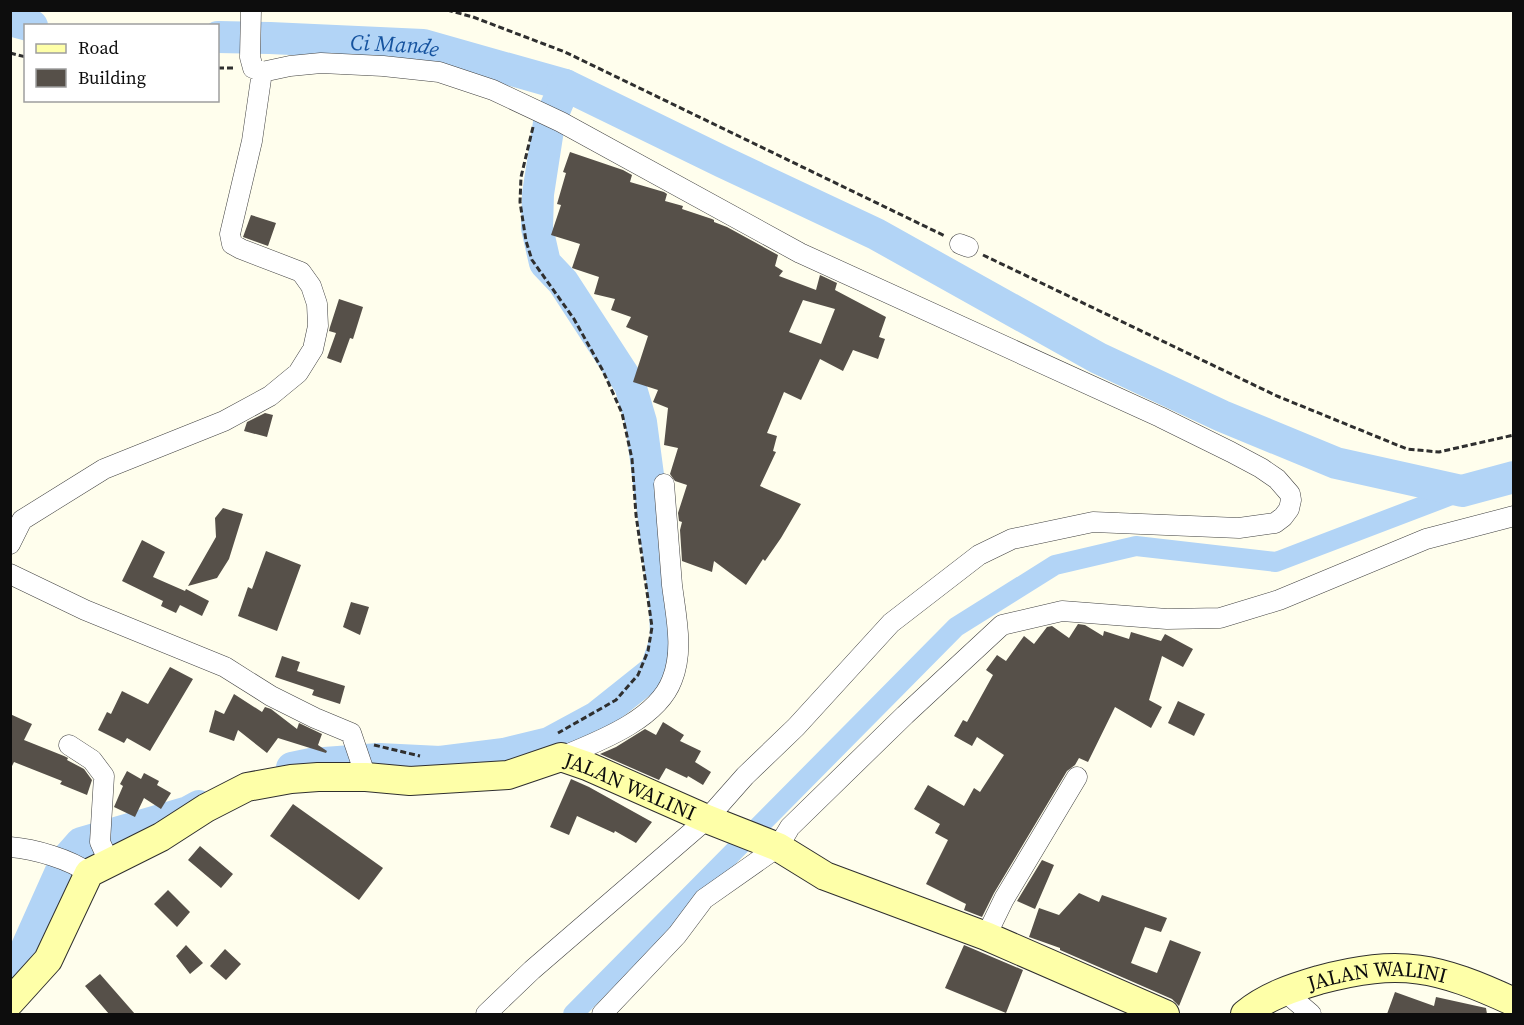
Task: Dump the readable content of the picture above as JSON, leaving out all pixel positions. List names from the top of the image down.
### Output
{
  "streets": {
    "street": ["JALAN WALINI"]
  },
  "water": ["Ci Mande"],
  "legend": ["Road", "Building"]
}
